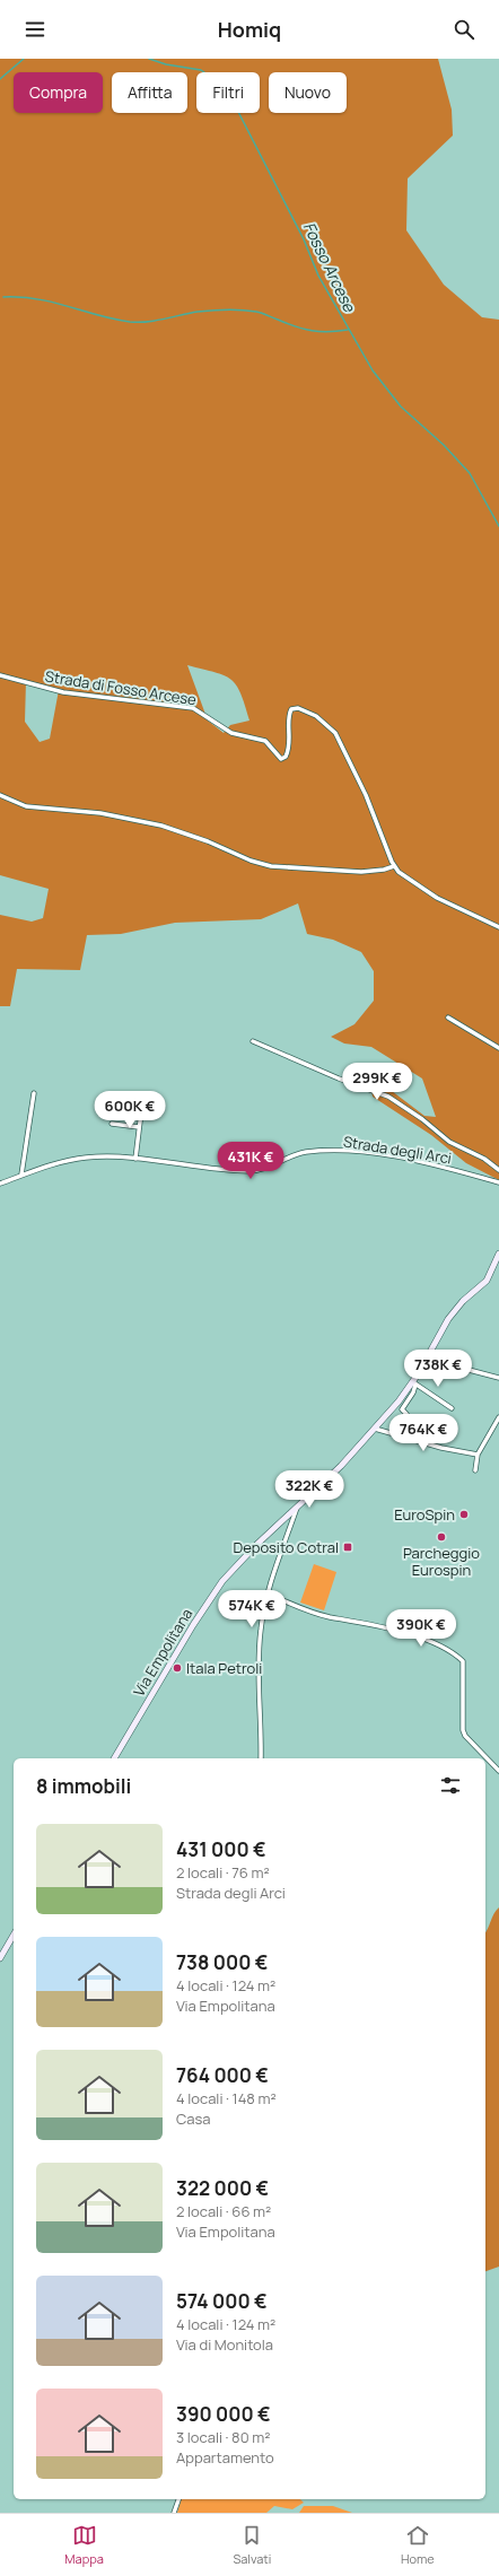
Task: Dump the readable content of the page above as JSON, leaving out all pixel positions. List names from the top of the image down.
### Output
{
  "streets": {
    "main road": ["Via Empolitana"],
    "street": ["Strada di Fosso Arcese", "Strada degli Arci"]
  },
  "water": ["Fosso Arcese"],
  "places": {
    "other": ["EuroSpin", "Parcheggio Eurospin", "Itala Petroli"],
    "transit": ["Deposito Cotral"]
  },
  "page": {
    "header": "Homiq",
    "chip": [
      "Compra",
      "Affitta",
      "Filtri",
      "Nuovo"
    ],
    "price": [
      "299K €",
      "600K €",
      "431K €",
      "738K €",
      "764K €",
      "322K €",
      "574K €",
      "390K €"
    ],
    "heading": "8 immobili",
    "list": [
      {
        "name": "431 000 €",
        "note": "2 locali · 76 m² · Strada degli Arci"
      },
      {
        "name": "738 000 €",
        "note": "4 locali · 124 m² · Via Empolitana"
      },
      {
        "name": "764 000 €",
        "note": "4 locali · 148 m² · Casa"
      },
      {
        "name": "322 000 €",
        "note": "2 locali · 66 m² · Via Empolitana"
      },
      {
        "name": "574 000 €",
        "note": "4 locali · 124 m² · Via di Monitola"
      },
      {
        "name": "390 000 €",
        "note": "3 locali · 80 m² · Appartamento"
      }
    ],
    "tabs": ["Mappa", "Salvati", "Home"]
  }
}
